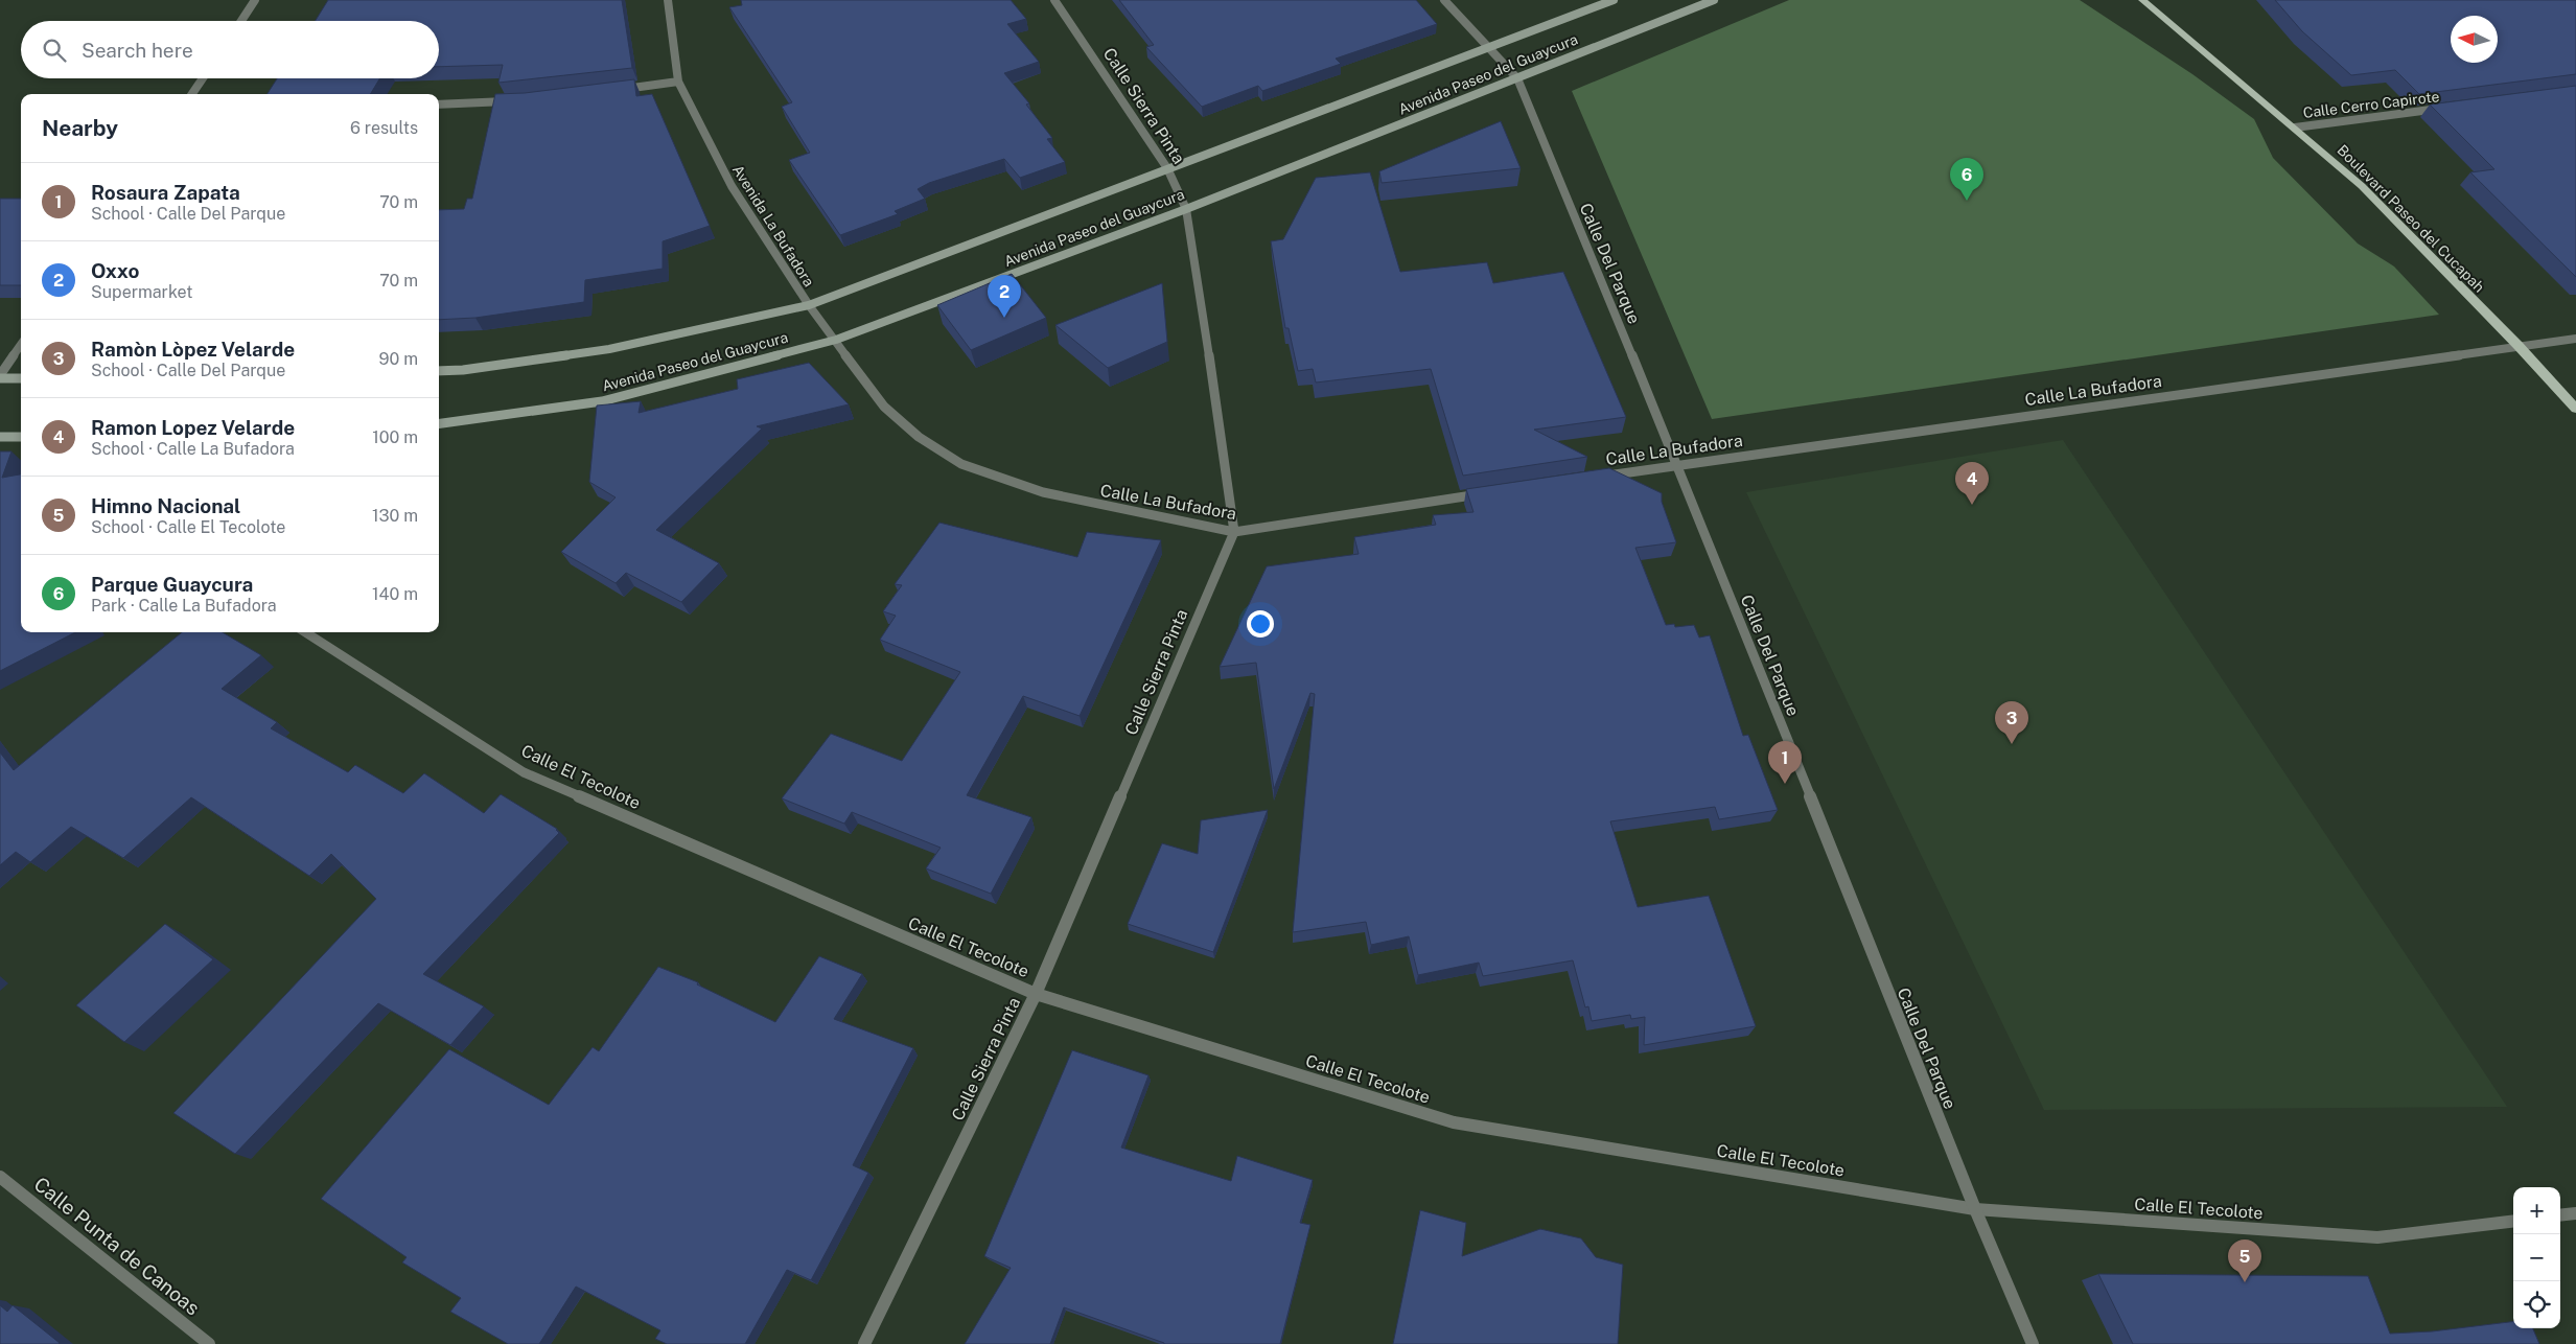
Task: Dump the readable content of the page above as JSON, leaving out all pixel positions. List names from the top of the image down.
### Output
{
  "streets": {
    "main road": ["Avenida Paseo del Guaycura", "Boulevard Paseo del Cucapah"],
    "street": [
      "Calle Cerro Capirote",
      "Calle Sierra Pinta",
      "Avenida La Bufadora",
      "Calle Del Parque",
      "Calle La Bufadora",
      "Calle El Tecolote",
      "Calle Punta de Canoas"
    ]
  },
  "crossings": [
    ["Avenida Paseo del Guaycura", "Calle Sierra Pinta"],
    ["Avenida Paseo del Guaycura", "Avenida La Bufadora"],
    ["Avenida Paseo del Guaycura", "Calle Del Parque"],
    ["Avenida Paseo del Guaycura", "Calle La Bufadora"],
    ["Calle Cerro Capirote", "Boulevard Paseo del Cucapah"],
    ["Calle Sierra Pinta", "Calle La Bufadora"],
    ["Calle Sierra Pinta", "Calle El Tecolote"],
    ["Boulevard Paseo del Cucapah", "Calle La Bufadora"],
    ["Avenida La Bufadora", "Calle La Bufadora"],
    ["Calle Del Parque", "Calle La Bufadora"],
    ["Calle Del Parque", "Calle El Tecolote"]
  ],
  "north": "left",
  "page": {
    "search": "Search here",
    "heading": ["Nearby", "6 results"],
    "pins": [
      "6",
      "2",
      "4",
      "3",
      "1",
      "5"
    ],
    "list": [
      {
        "mark": "1",
        "name": "Rosaura Zapata",
        "note": "School · Calle Del Parque",
        "value": "70 m"
      },
      {
        "mark": "2",
        "name": "Oxxo",
        "note": "Supermarket",
        "value": "70 m"
      },
      {
        "mark": "3",
        "name": "Ramòn Lòpez Velarde",
        "note": "School · Calle Del Parque",
        "value": "90 m"
      },
      {
        "mark": "4",
        "name": "Ramon Lopez Velarde",
        "note": "School · Calle La Bufadora",
        "value": "100 m"
      },
      {
        "mark": "5",
        "name": "Himno Nacional",
        "note": "School · Calle El Tecolote",
        "value": "130 m"
      },
      {
        "mark": "6",
        "name": "Parque Guaycura",
        "note": "Park · Calle La Bufadora",
        "value": "140 m"
      }
    ],
    "map_buttons": ["+", "−"]
  }
}
